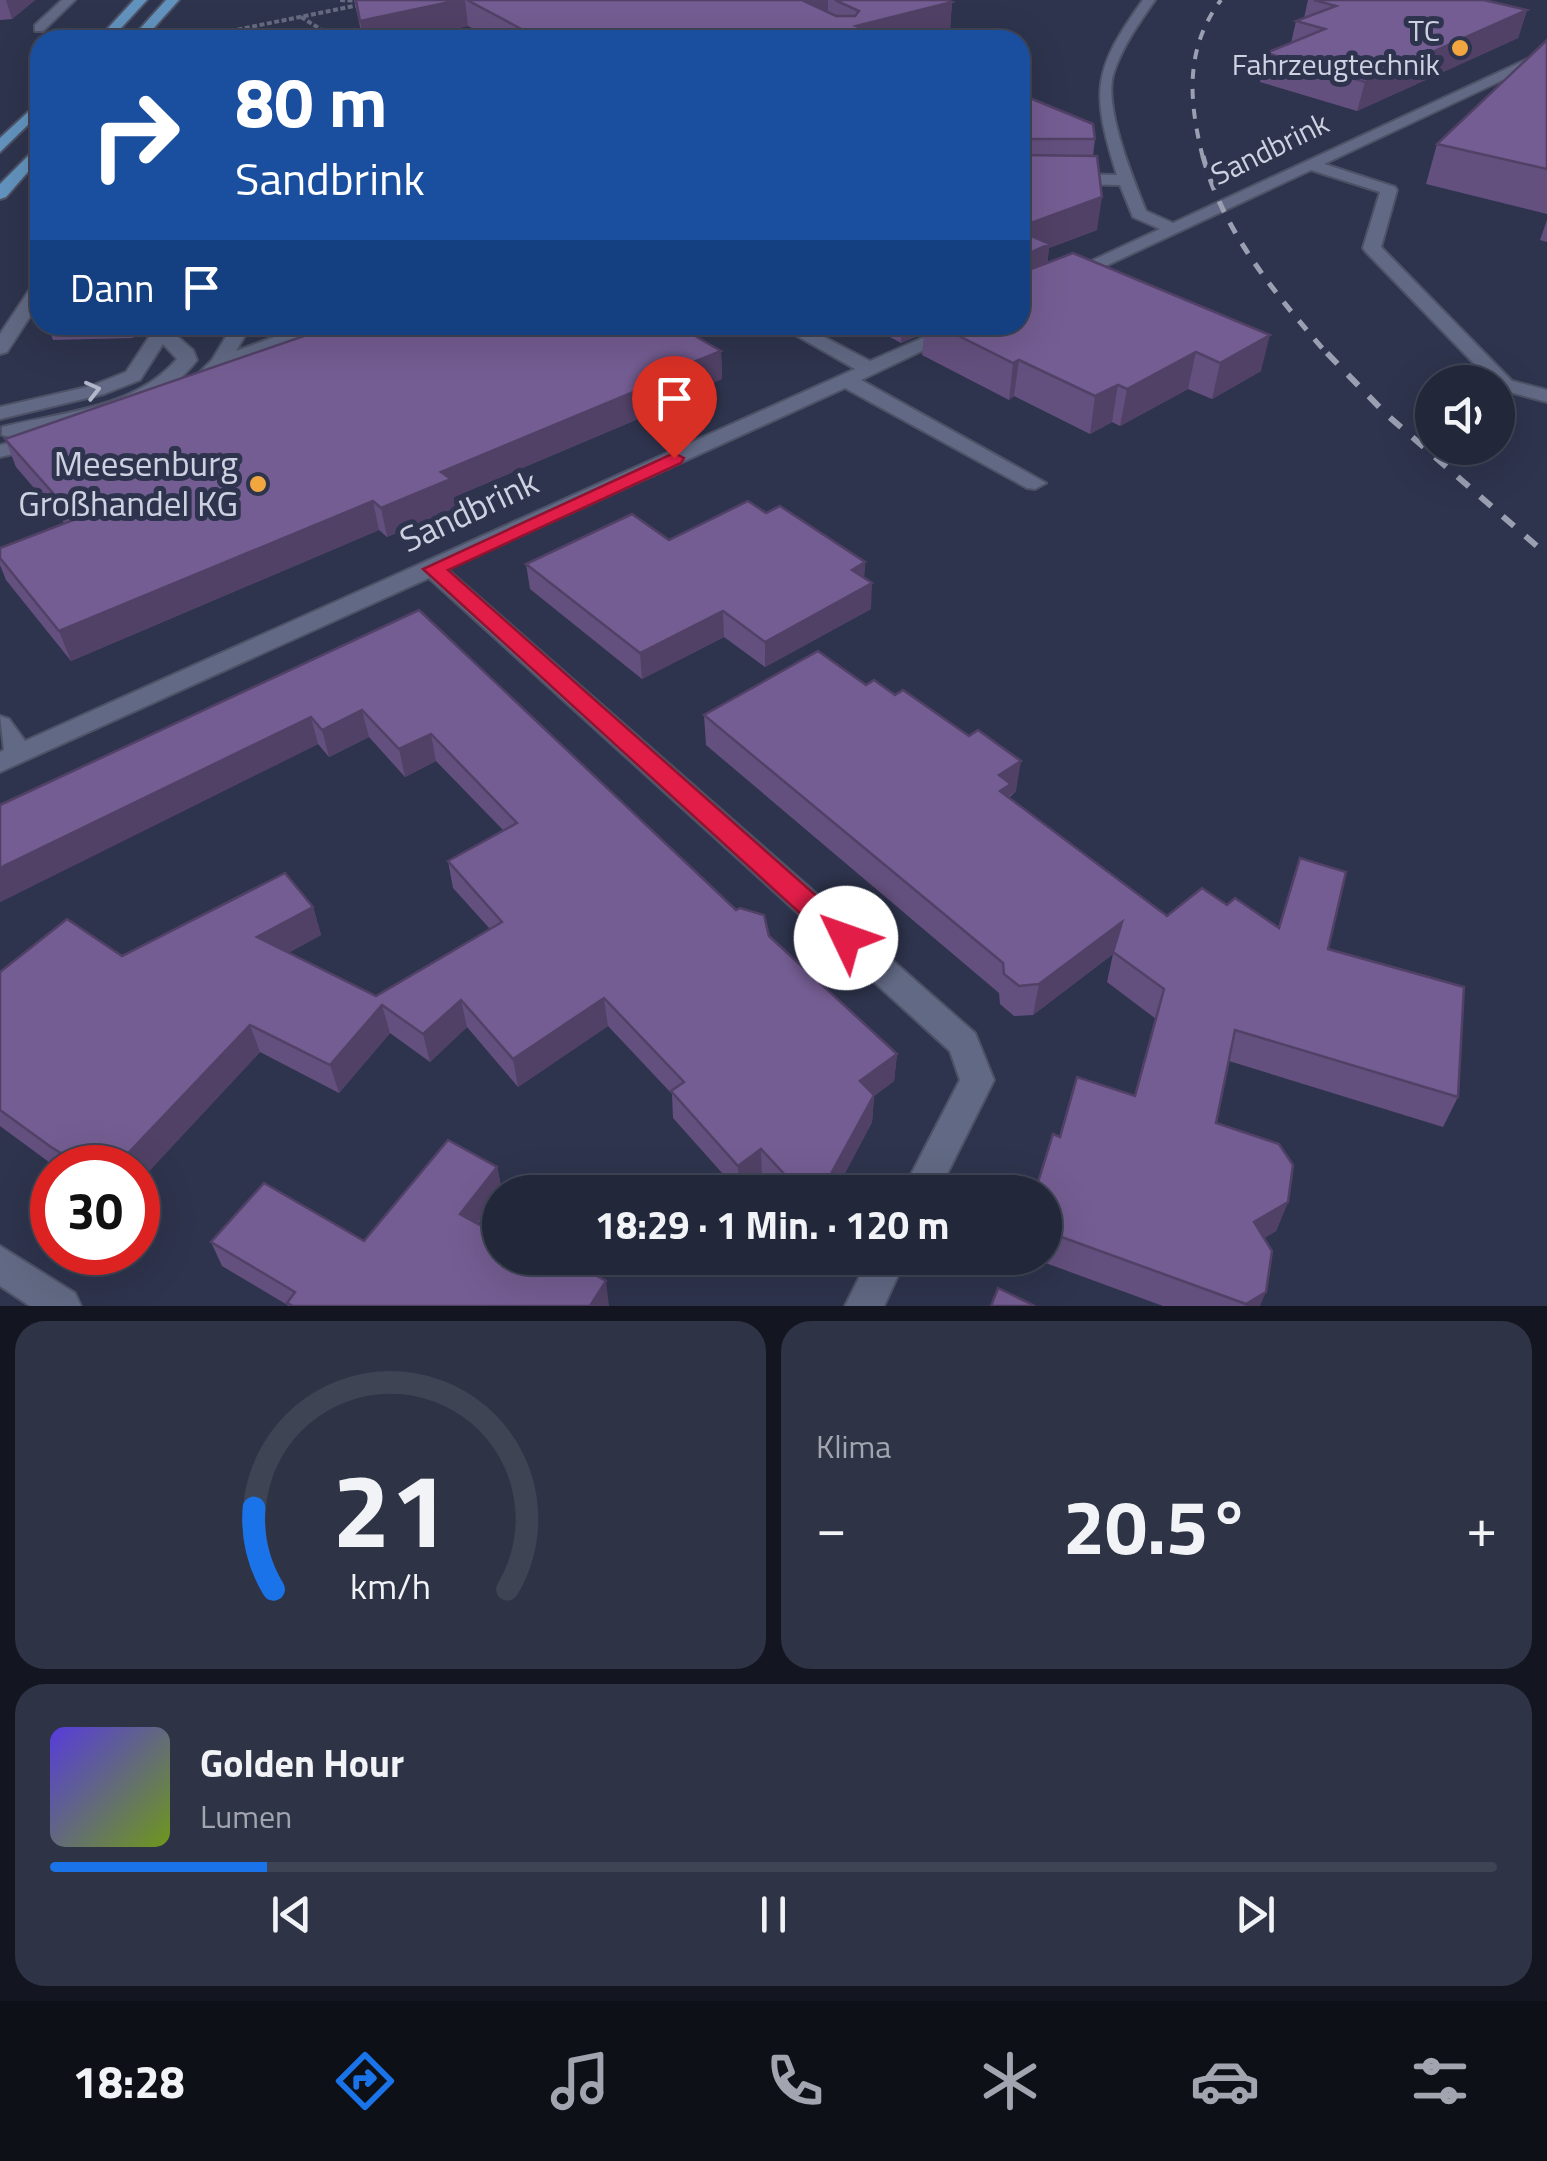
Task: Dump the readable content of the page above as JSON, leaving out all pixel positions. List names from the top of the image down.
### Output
{
  "streets": {
    "street": ["Sandbrink"]
  },
  "places": ["TC Fahrzeugtechnik", "Meesenburg Großhandel KG"],
  "page": {
    "turn": ["80 m", "Sandbrink"],
    "then": "Dann",
    "limit": "30",
    "trip": "18:29 · 1 Min. · 120 m",
    "tile": "Klima",
    "heat": ["−", "20.5°", "+"],
    "song": ["Golden Hour", "Lumen"],
    "tabs": "18:28",
    "gauge": ["21", "km/h"]
  }
}
